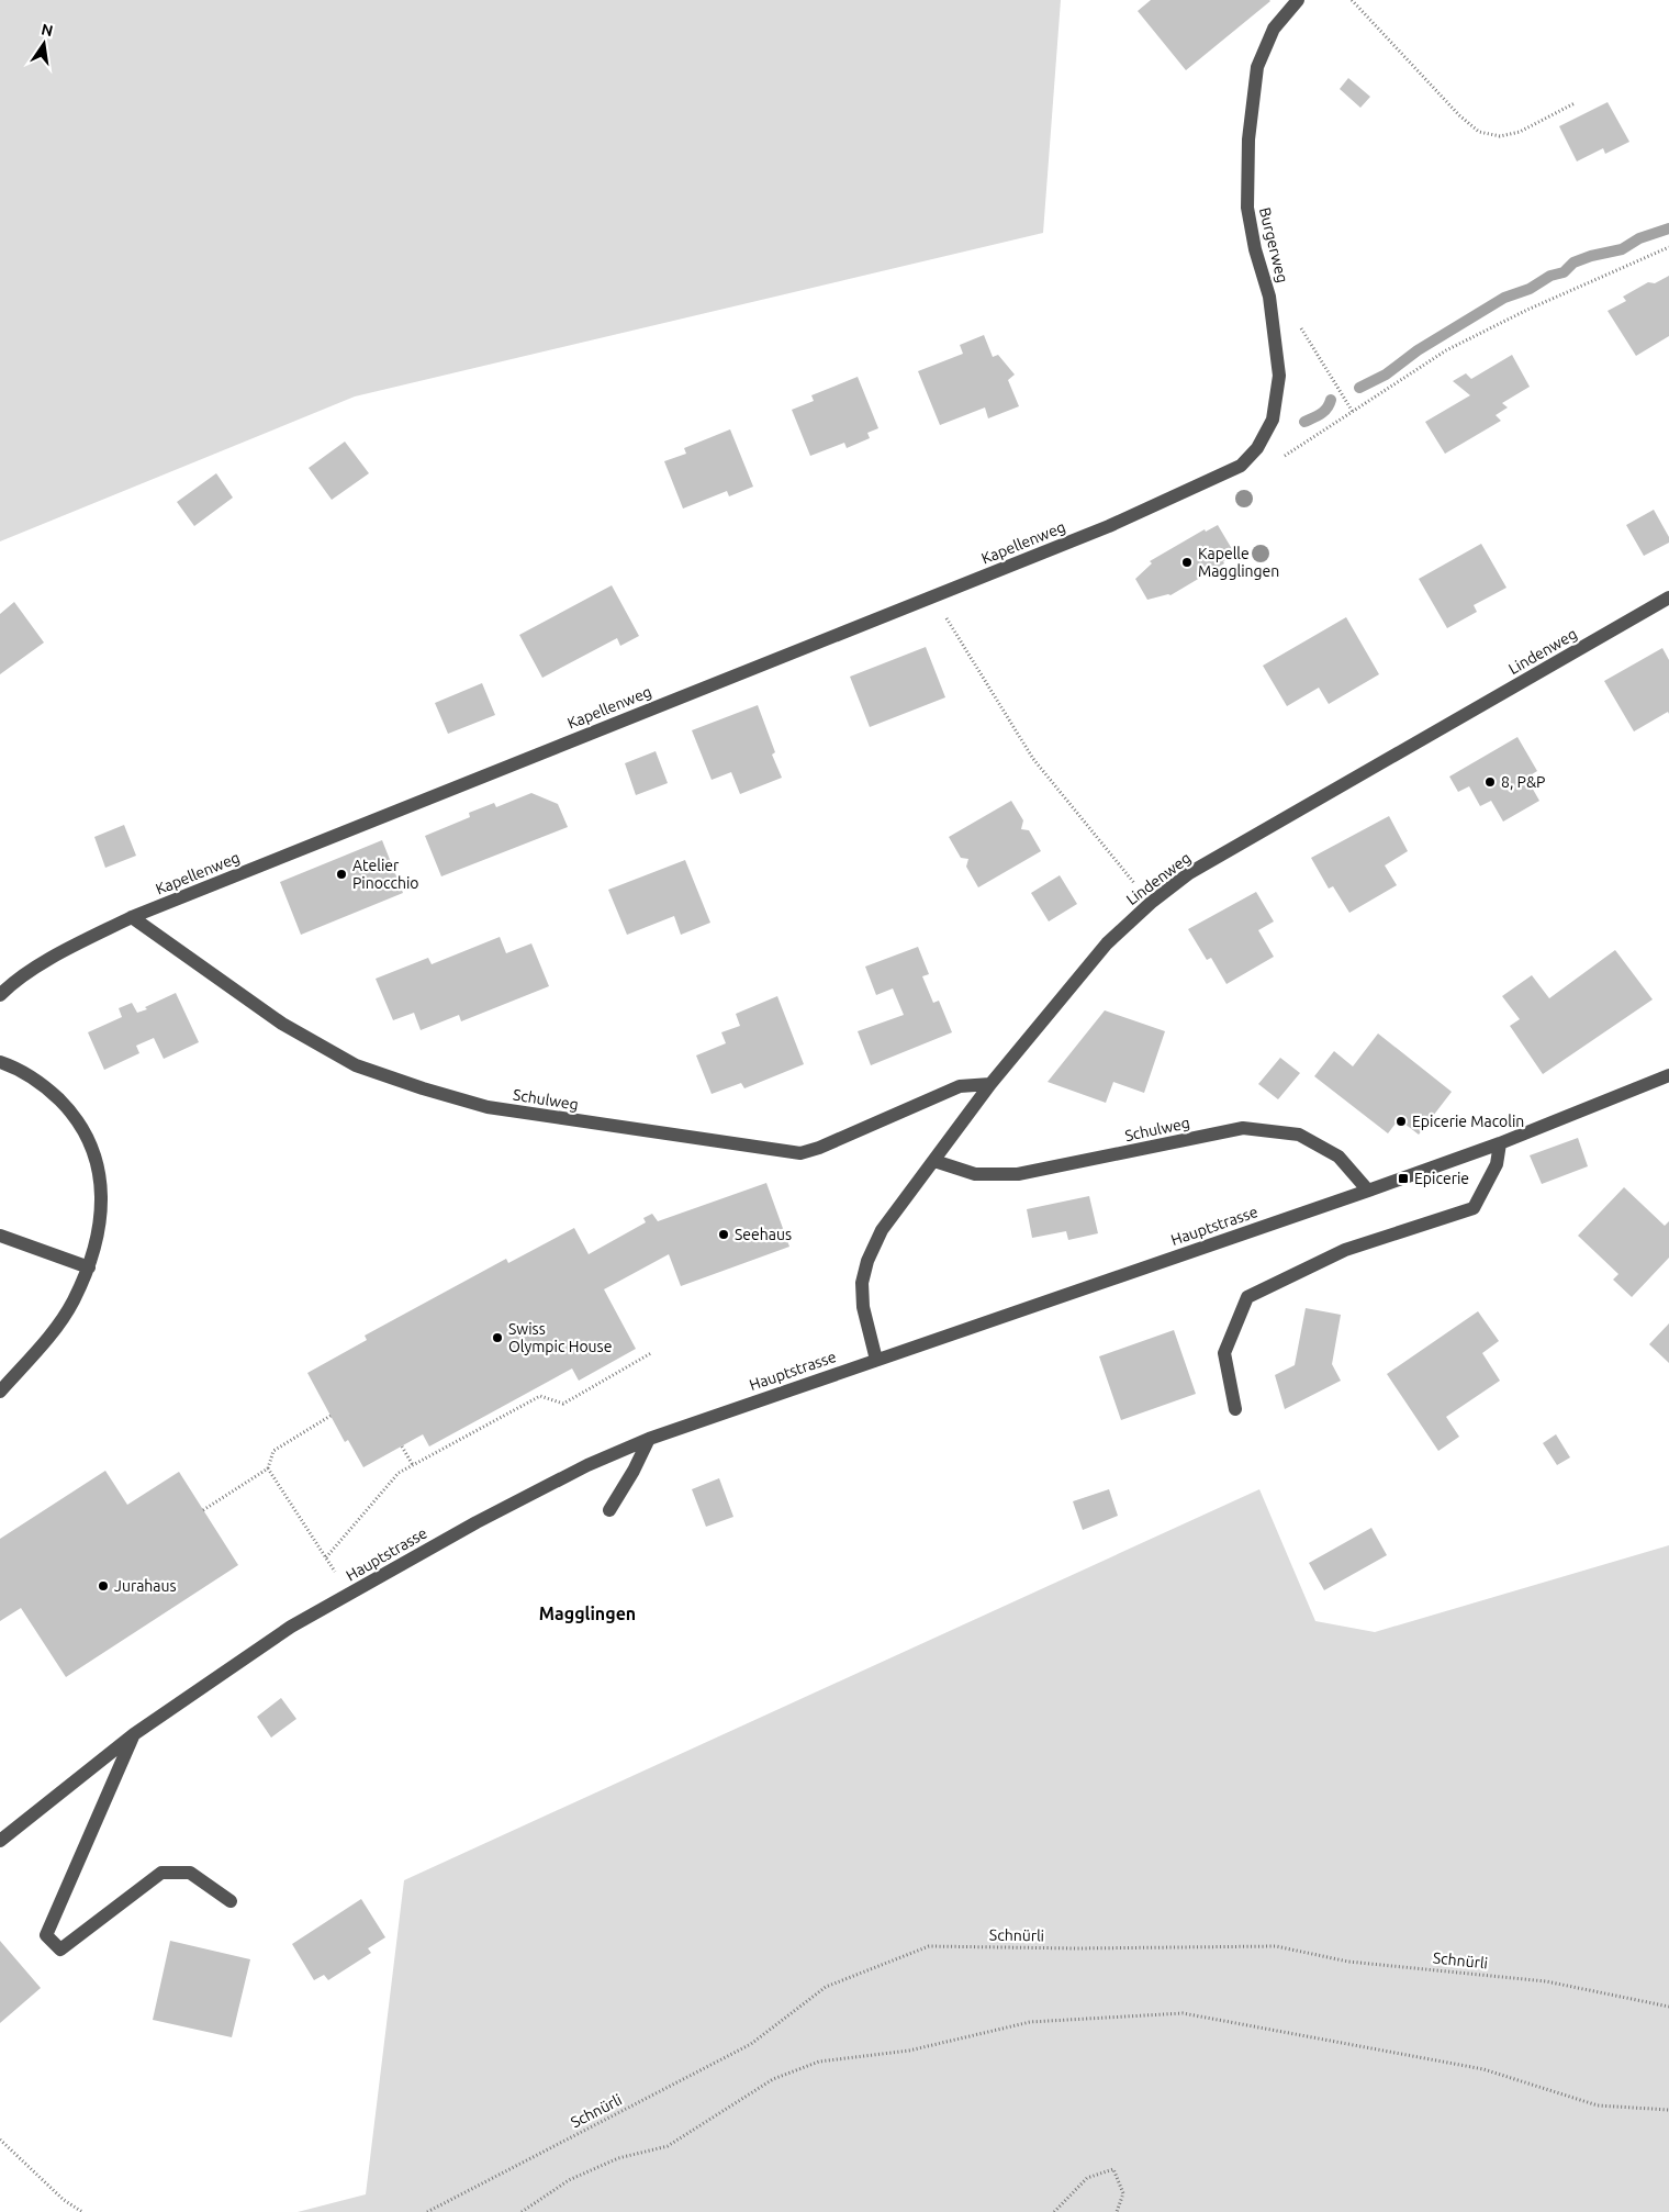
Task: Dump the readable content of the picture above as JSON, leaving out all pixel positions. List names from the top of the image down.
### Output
{
  "streets": {
    "street": [
      "Burgerweg",
      "Kapellenweg",
      "Lindenweg",
      "Schulweg",
      "Hauptstrasse"
    ],
    "path": ["Schnürli"]
  },
  "crossings": [
    ["Burgerweg", "Kapellenweg"],
    ["Kapellenweg", "Schulweg"],
    ["Lindenweg", "Schulweg"],
    ["Lindenweg", "Hauptstrasse"],
    ["Schulweg", "Hauptstrasse"]
  ],
  "districts": ["Magglingen"],
  "places": {
    "other": [
      "Kapelle Magglingen",
      "8, P&P",
      "Atelier Pinocchio",
      "Epicerie Macolin",
      "Seehaus",
      "Swiss Olympic House",
      "Jurahaus"
    ],
    "transit": ["Epicerie"]
  },
  "north": "top"
}
